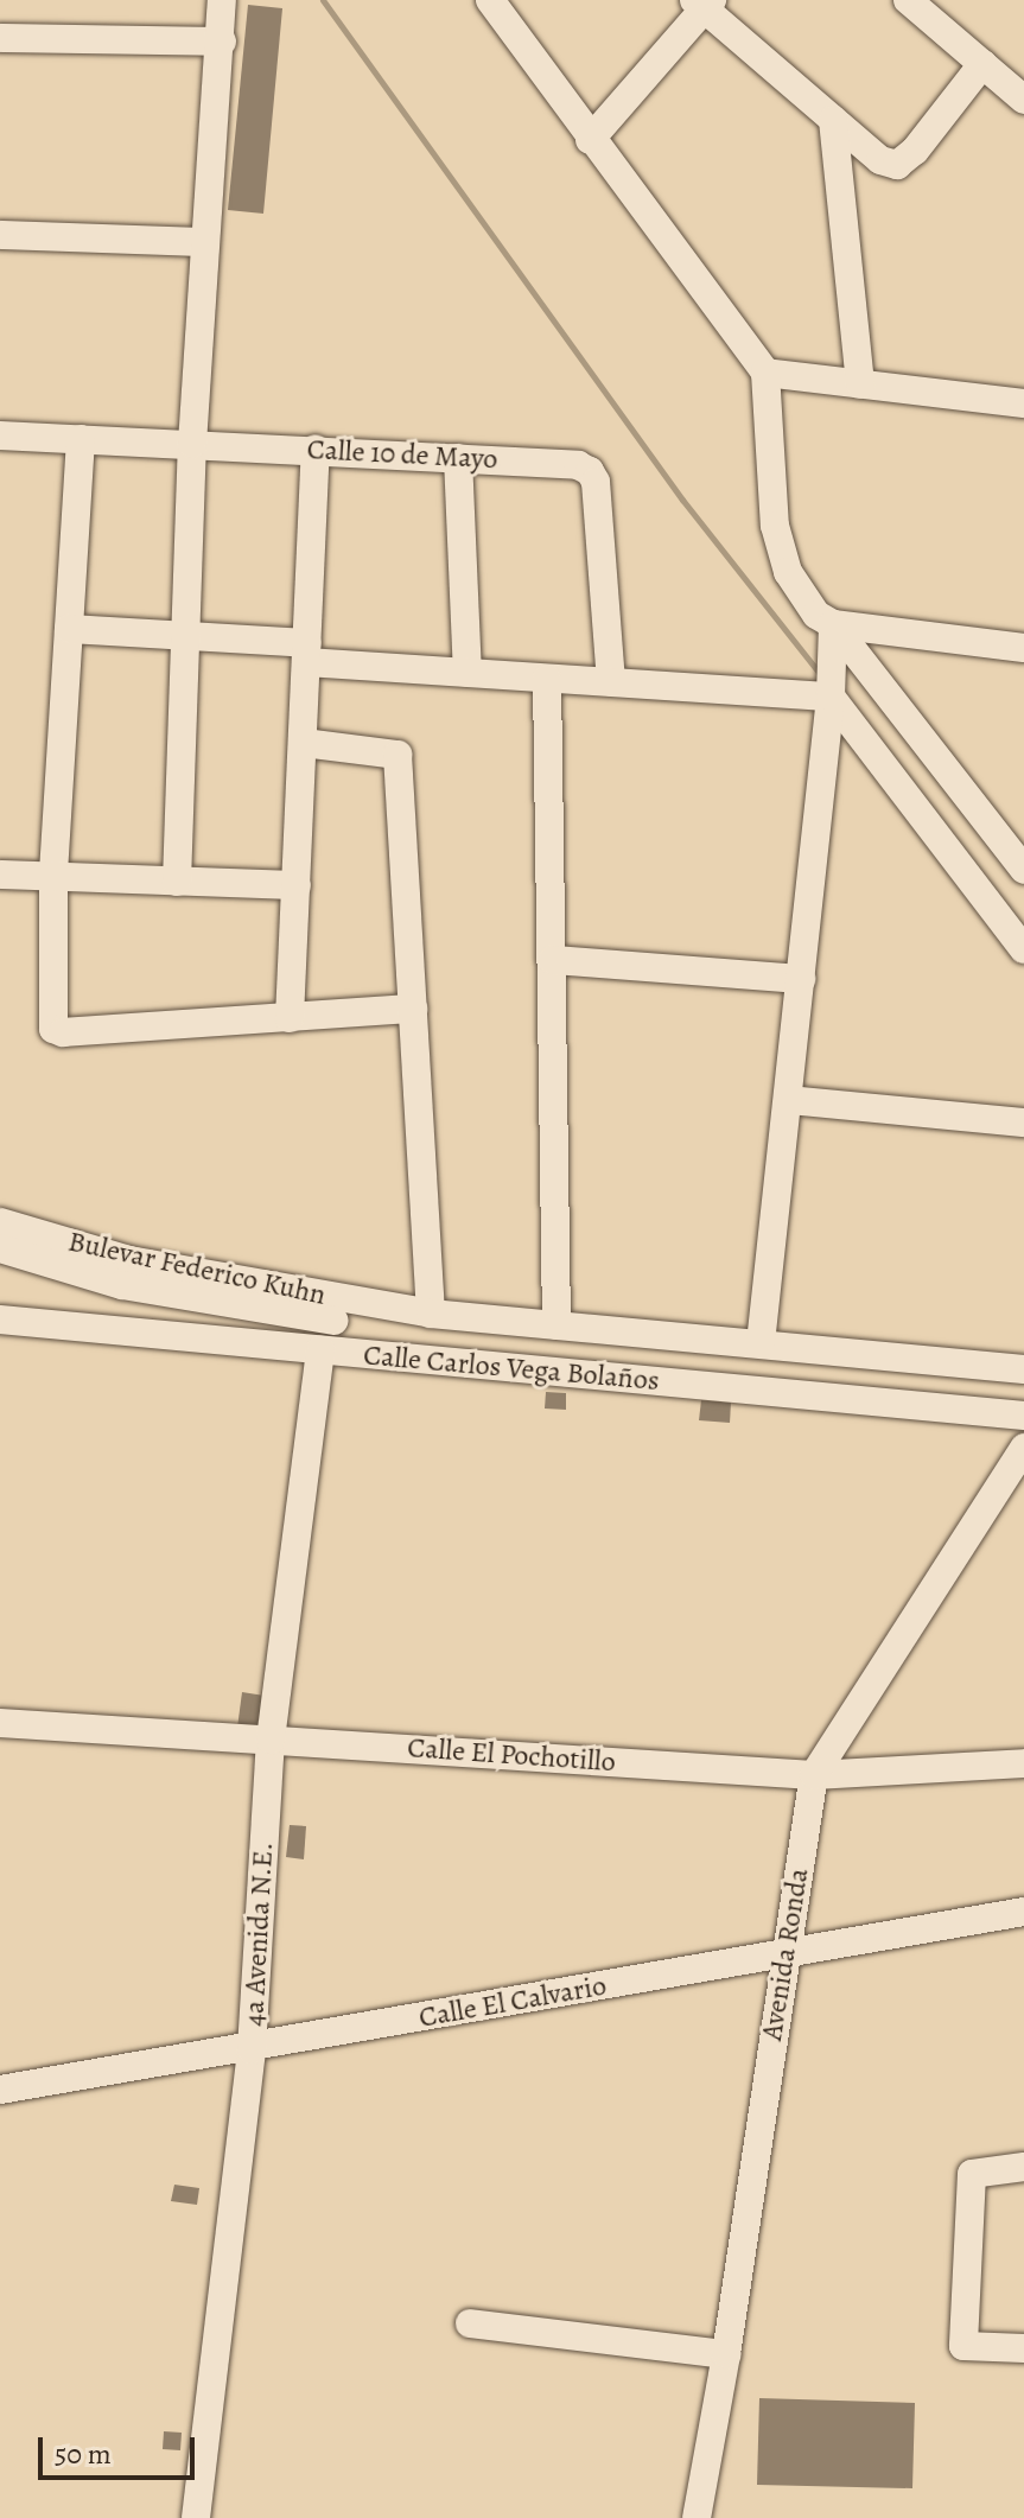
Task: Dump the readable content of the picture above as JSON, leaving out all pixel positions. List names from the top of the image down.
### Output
{
  "streets": {
    "street": [
      "Calle 10 de Mayo",
      "Bulevar Federico Kuhn",
      "Calle Carlos Vega Bolaños",
      "Calle El Pochotillo",
      "4a Avenida N.E.",
      "Avenida Ronda",
      "Calle El Calvario"
    ]
  },
  "crossings": [
    ["Bulevar Federico Kuhn", "Calle Carlos Vega Bolaños"],
    ["Bulevar Federico Kuhn", "4a Avenida N.E."],
    ["Calle Carlos Vega Bolaños", "4a Avenida N.E."],
    ["Calle El Pochotillo", "4a Avenida N.E."],
    ["Calle El Pochotillo", "Avenida Ronda"],
    ["4a Avenida N.E.", "Calle El Calvario"],
    ["Avenida Ronda", "Calle El Calvario"]
  ],
  "scale_bar": "50 m"
}
